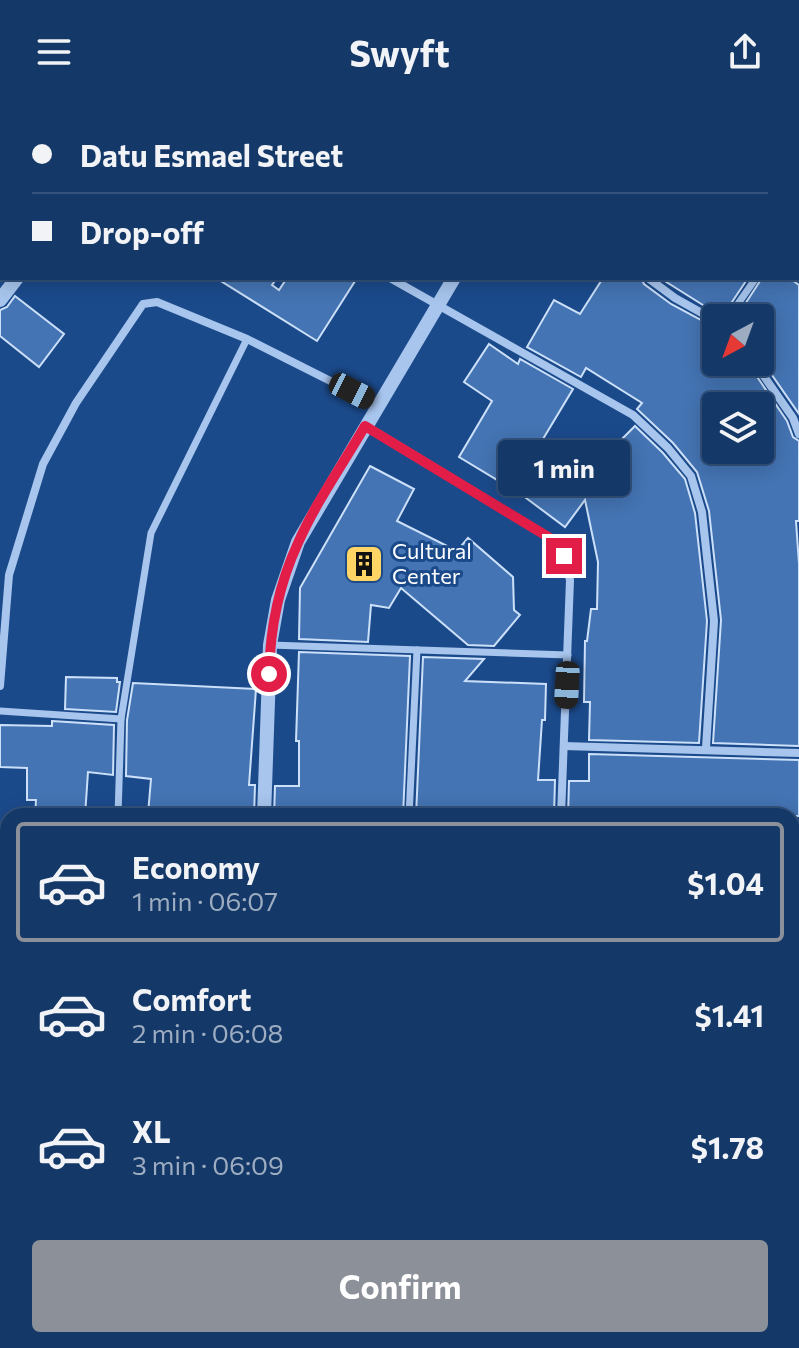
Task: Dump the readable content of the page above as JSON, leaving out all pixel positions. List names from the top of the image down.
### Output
{
  "places": {
    "building": ["Cultural Center"]
  },
  "north": "bottom left",
  "page": {
    "header": "Swyft",
    "banner": ["Datu Esmael Street", "Drop-off"],
    "bubble": "1 min",
    "list": [
      {
        "name": "Economy",
        "note": "1 min · 06:07",
        "value": "$1.04"
      },
      {
        "name": "Comfort",
        "note": "2 min · 06:08",
        "value": "$1.41"
      },
      {
        "name": "XL",
        "note": "3 min · 06:09",
        "value": "$1.78"
      }
    ],
    "buttons": "Confirm"
  }
}
